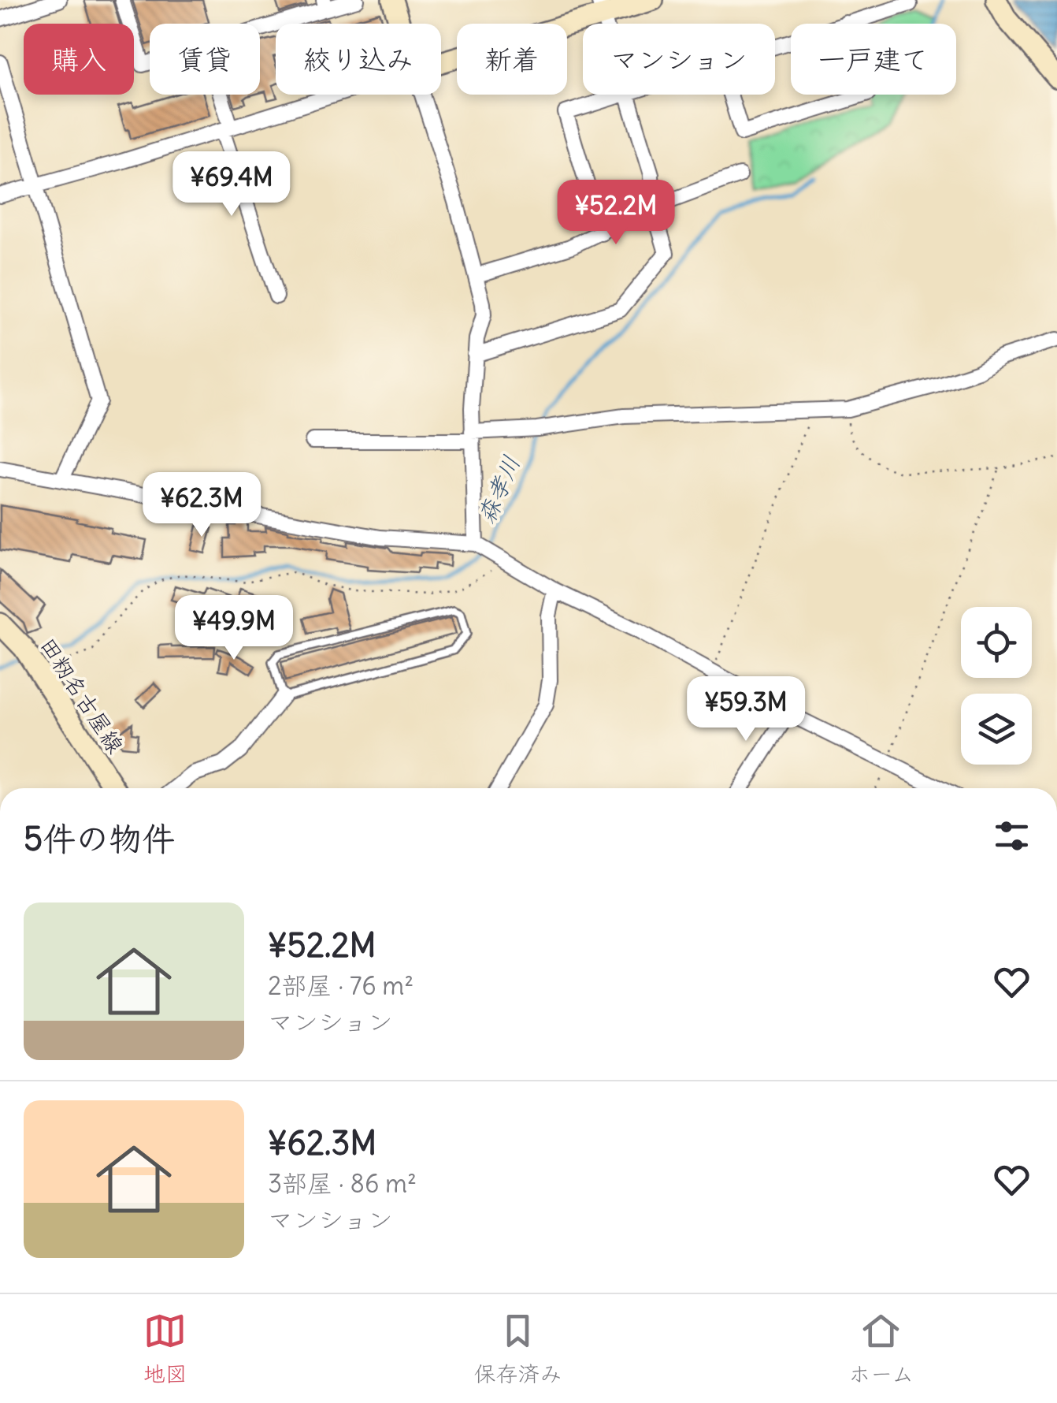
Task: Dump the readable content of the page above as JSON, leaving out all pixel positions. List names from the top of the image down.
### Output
{
  "streets": {
    "street": ["田籾名古屋線"]
  },
  "water": ["森孝川"],
  "page": {
    "chip": [
      "購入",
      "賃貸",
      "絞り込み",
      "新着",
      "マンション",
      "一戸建て"
    ],
    "price": [
      "¥69.4M",
      "¥52.2M",
      "¥62.3M",
      "¥49.9M",
      "¥59.3M"
    ],
    "heading": "5件の物件",
    "list": [
      {
        "name": "¥52.2M",
        "note": "2部屋 · 76 m² · マンション"
      },
      {
        "name": "¥62.3M",
        "note": "3部屋 · 86 m² · マンション"
      }
    ],
    "tabs": ["地図", "保存済み", "ホーム"]
  }
}
